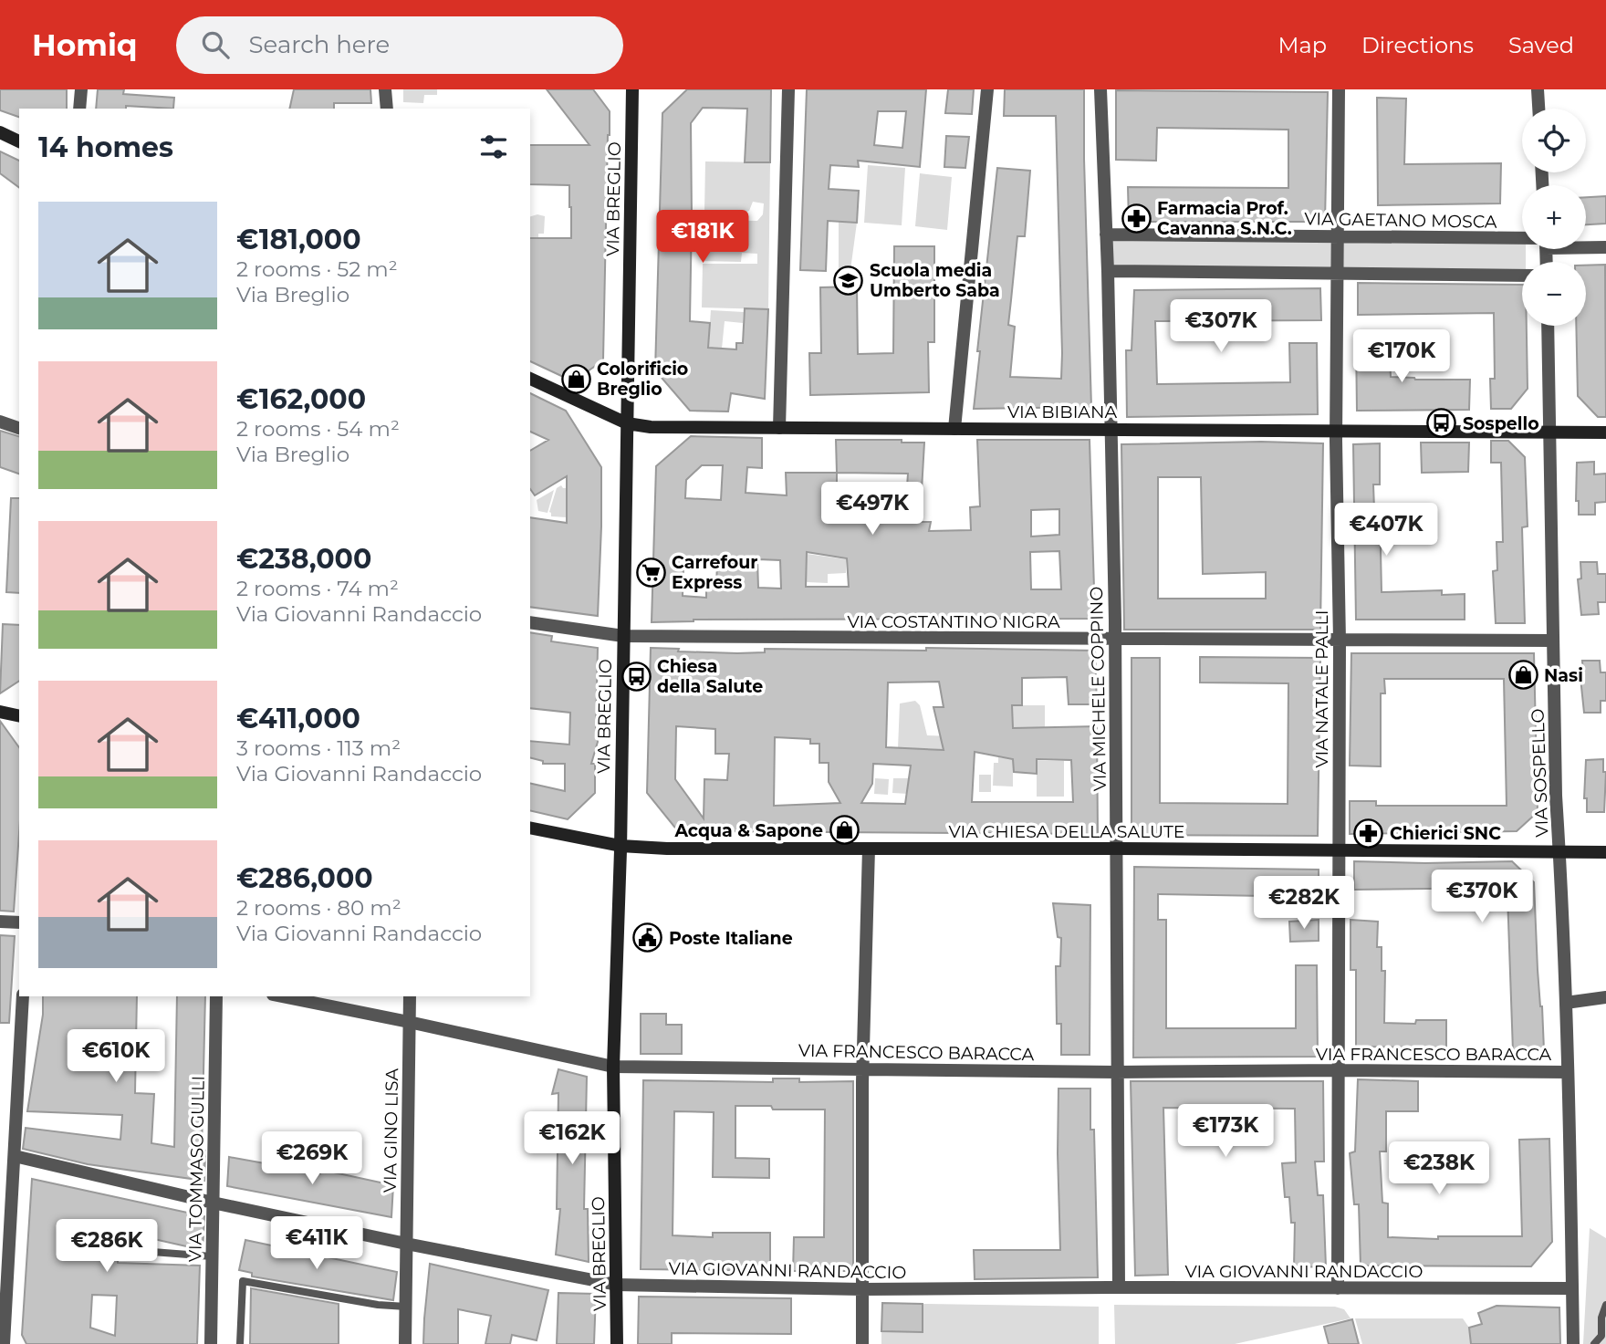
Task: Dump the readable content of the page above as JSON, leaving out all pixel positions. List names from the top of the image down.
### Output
{
  "streets": {
    "street": [
      "VIA BREGLIO",
      "VIA GAETANO MOSCA",
      "VIA BIBIANA",
      "VIA COSTANTINO NIGRA",
      "VIA MICHELE COPPINO",
      "VIA NATALE PALLI",
      "VIA SOSPELLO",
      "VIA CHIESA DELLA SALUTE",
      "VIA FRANCESCO BARACCA",
      "VIA GINO LISA",
      "VIA TOMMASO GULLI",
      "VIA GIOVANNI RANDACCIO"
    ]
  },
  "crossings": [
    ["VIA BREGLIO", "VIA BIBIANA"],
    ["VIA BREGLIO", "VIA COSTANTINO NIGRA"],
    ["VIA BREGLIO", "VIA CHIESA DELLA SALUTE"],
    ["VIA BREGLIO", "VIA FRANCESCO BARACCA"],
    ["VIA BREGLIO", "VIA GIOVANNI RANDACCIO"],
    ["VIA GAETANO MOSCA", "VIA MICHELE COPPINO"],
    ["VIA GAETANO MOSCA", "VIA NATALE PALLI"],
    ["VIA BIBIANA", "VIA MICHELE COPPINO"],
    ["VIA BIBIANA", "VIA NATALE PALLI"],
    ["VIA BIBIANA", "VIA SOSPELLO"],
    ["VIA COSTANTINO NIGRA", "VIA MICHELE COPPINO"],
    ["VIA COSTANTINO NIGRA", "VIA NATALE PALLI"],
    ["VIA COSTANTINO NIGRA", "VIA SOSPELLO"],
    ["VIA MICHELE COPPINO", "VIA CHIESA DELLA SALUTE"],
    ["VIA MICHELE COPPINO", "VIA FRANCESCO BARACCA"],
    ["VIA MICHELE COPPINO", "VIA GIOVANNI RANDACCIO"],
    ["VIA NATALE PALLI", "VIA CHIESA DELLA SALUTE"],
    ["VIA NATALE PALLI", "VIA FRANCESCO BARACCA"],
    ["VIA NATALE PALLI", "VIA GIOVANNI RANDACCIO"],
    ["VIA SOSPELLO", "VIA CHIESA DELLA SALUTE"],
    ["VIA SOSPELLO", "VIA FRANCESCO BARACCA"],
    ["VIA SOSPELLO", "VIA GIOVANNI RANDACCIO"],
    ["VIA FRANCESCO BARACCA", "VIA GINO LISA"],
    ["VIA GINO LISA", "VIA GIOVANNI RANDACCIO"],
    ["VIA TOMMASO GULLI", "VIA GIOVANNI RANDACCIO"]
  ],
  "places": {
    "pharmacy": ["Farmacia Prof. Cavanna S.N.C.", "Chierici SNC"],
    "school or university": ["Scuola media Umberto Saba"],
    "shop": ["Colorificio Breglio", "Nasi", "Acqua & Sapone"],
    "bus stop": ["Sospello", "Chiesa della Salute"],
    "supermarket": ["Carrefour Express"],
    "public building": ["Poste Italiane"]
  },
  "page": {
    "header": "Homiq",
    "search": "Search here",
    "nav": ["Map", "Directions", "Saved"],
    "map_buttons": ["+", "−"],
    "heading": "14 homes",
    "list": [
      {
        "name": "€181,000",
        "note": "2 rooms · 52 m² · Via Breglio"
      },
      {
        "name": "€162,000",
        "note": "2 rooms · 54 m² · Via Breglio"
      },
      {
        "name": "€238,000",
        "note": "2 rooms · 74 m² · Via Giovanni Randaccio"
      },
      {
        "name": "€411,000",
        "note": "3 rooms · 113 m² · Via Giovanni Randaccio"
      },
      {
        "name": "€286,000",
        "note": "2 rooms · 80 m² · Via Giovanni Randaccio"
      }
    ],
    "price": [
      "€181K",
      "€307K",
      "€170K",
      "€497K",
      "€407K",
      "€370K",
      "€282K",
      "€610K",
      "€173K",
      "€162K",
      "€269K",
      "€238K",
      "€411K",
      "€286K"
    ]
  }
}
